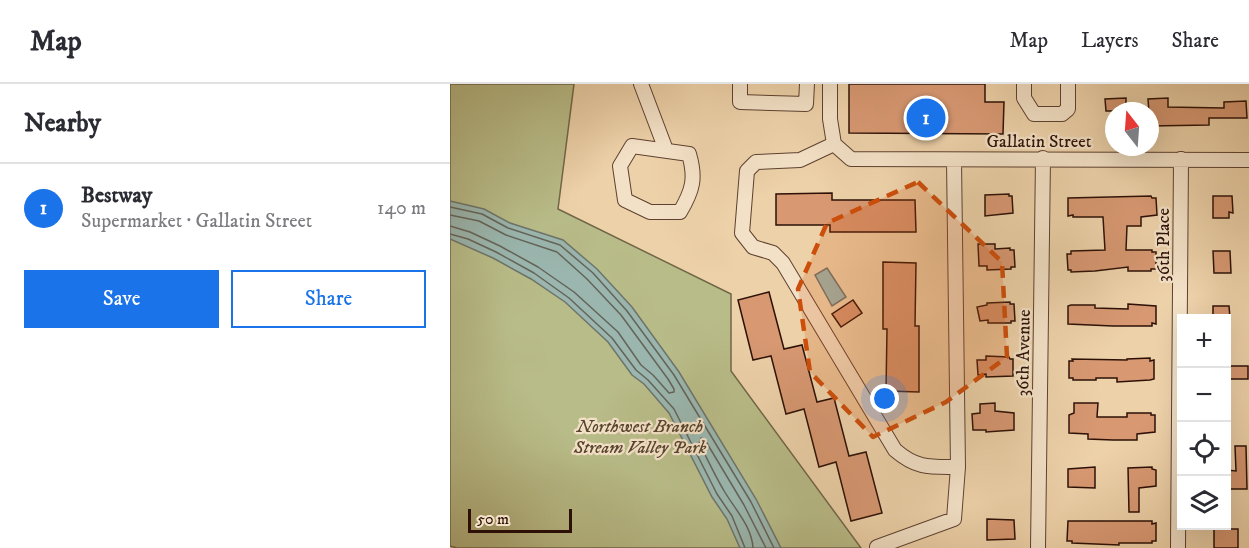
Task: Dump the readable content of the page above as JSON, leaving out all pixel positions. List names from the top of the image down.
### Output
{
  "streets": {
    "street": ["Gallatin Street", "36th Place", "36th Avenue"]
  },
  "crossings": [
    ["Gallatin Street", "36th Place"],
    ["Gallatin Street", "36th Avenue"]
  ],
  "parks": ["Northwest Branch Stream Valley Park"],
  "scale_bar": "50 m",
  "north": "top",
  "page": {
    "header": "Map",
    "nav": ["Map", "Layers", "Share"],
    "heading": "Nearby",
    "pins": "1",
    "list": [
      {
        "mark": "1",
        "name": "Bestway",
        "note": "Supermarket · Gallatin Street",
        "value": "140 m"
      }
    ],
    "buttons": ["Save", "Share"],
    "map_buttons": ["+", "−"],
    "scale": "50 m"
  }
}
